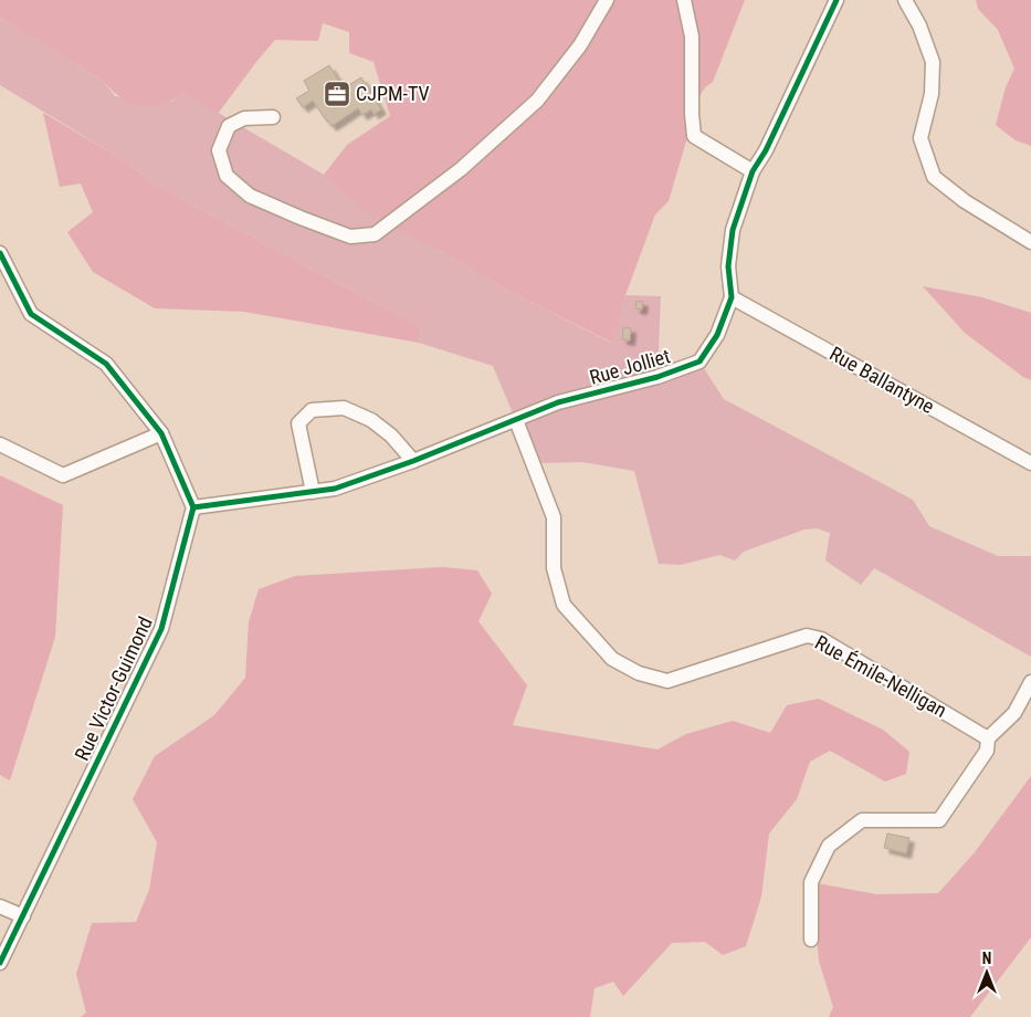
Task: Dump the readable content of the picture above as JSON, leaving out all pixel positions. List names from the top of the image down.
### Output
{
  "streets": {
    "street": [
      "Rue Jolliet",
      "Rue Ballantyne",
      "Rue Émile-Nelligan",
      "Rue Victor-Guimond"
    ]
  },
  "crossings": [
    ["Rue Jolliet", "Rue Ballantyne"],
    ["Rue Jolliet", "Rue Émile-Nelligan"],
    ["Rue Jolliet", "Rue Victor-Guimond"]
  ],
  "places": {
    "office": ["CJPM-TV"]
  },
  "north": "top"
}
